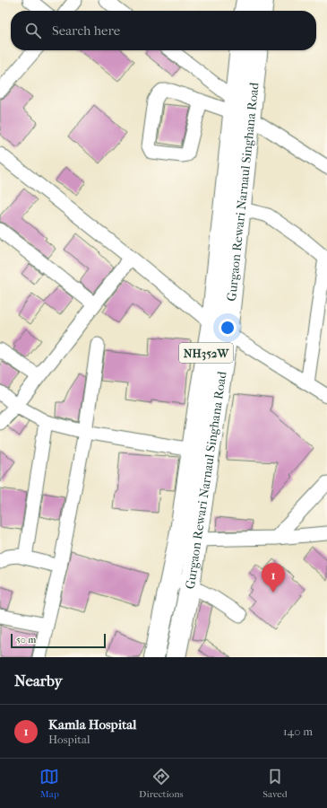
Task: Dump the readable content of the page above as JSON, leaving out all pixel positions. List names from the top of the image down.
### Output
{
  "streets": {
    "highway": ["Gurgaon Rewari Narnaul Singhana Road", "NH352W"]
  },
  "crossings": [
    ["Gurgaon Rewari Narnaul Singhana Road", "NH352W"]
  ],
  "scale_bar": "50 m",
  "page": {
    "search": "Search here",
    "pins": "1",
    "scale": "50 m",
    "heading": "Nearby",
    "list": [
      {
        "mark": "1",
        "name": "Kamla Hospital",
        "note": "Hospital",
        "value": "140 m"
      }
    ],
    "nav": ["Map", "Directions", "Saved"]
  }
}
